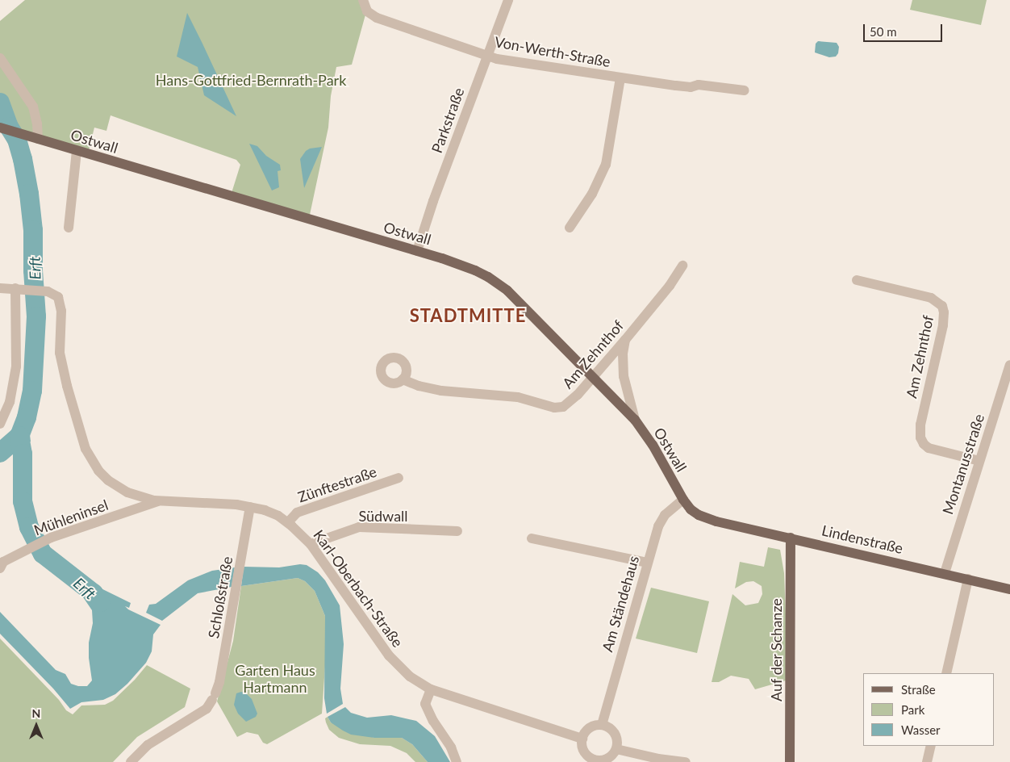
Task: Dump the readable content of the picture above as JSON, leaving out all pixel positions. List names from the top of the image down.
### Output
{
  "streets": {
    "main road": ["Ostwall", "Lindenstraße", "Auf der Schanze"],
    "street": [
      "Von-Werth-Straße",
      "Parkstraße",
      "Am Zehnthof",
      "Montanusstraße",
      "Zünftestraße",
      "Südwall",
      "Mühleninsel",
      "Karl-Oberbach-Straße",
      "Schloßstraße",
      "Am Ständehaus"
    ]
  },
  "crossings": [
    ["Von-Werth-Straße", "Parkstraße"],
    ["Parkstraße", "Ostwall"],
    ["Ostwall", "Am Zehnthof"],
    ["Ostwall", "Lindenstraße"],
    ["Ostwall", "Am Ständehaus"],
    ["Am Zehnthof", "Montanusstraße"],
    ["Montanusstraße", "Lindenstraße"],
    ["Zünftestraße", "Karl-Oberbach-Straße"],
    ["Südwall", "Karl-Oberbach-Straße"],
    ["Mühleninsel", "Karl-Oberbach-Straße"],
    ["Lindenstraße", "Auf der Schanze"],
    ["Karl-Oberbach-Straße", "Schloßstraße"],
    ["Karl-Oberbach-Straße", "Am Ständehaus"]
  ],
  "districts": ["STADTMITTE"],
  "water": ["Erft"],
  "parks": ["Hans-Gottfried-Bernrath-Park", "Garten Haus Hartmann"],
  "legend": ["Straße", "Park", "Wasser"],
  "scale_bar": "50 m",
  "north": "top"
}
